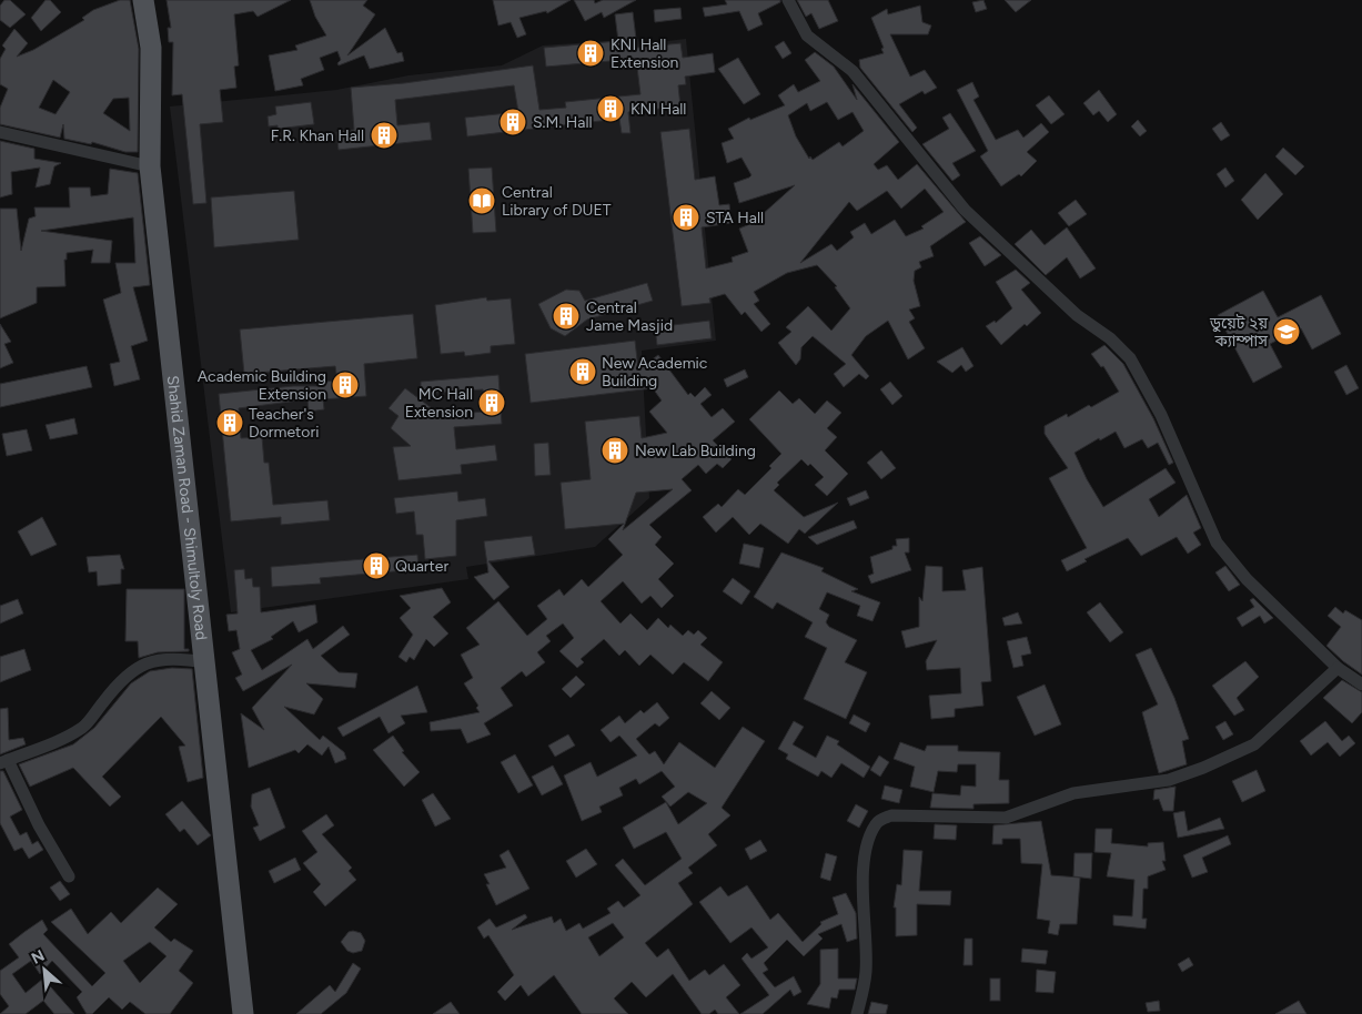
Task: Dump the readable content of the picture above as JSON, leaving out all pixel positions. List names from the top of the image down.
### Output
{
  "streets": {
    "main road": ["Shahid Zaman Road - Shimultoly Road"]
  },
  "places": {
    "building": [
      "KNI Hall Extension",
      "KNI Hall",
      "S.M. Hall",
      "F.R. Khan Hall",
      "STA Hall",
      "Central Jame Masjid",
      "New Academic Building",
      "Academic Building Extension",
      "MC Hall Extension",
      "Teacher's Dormetori",
      "New Lab Building",
      "Quarter"
    ],
    "library": ["Central Library of DUET"],
    "school or university": ["ডুয়েট ২য় ক্যাম্পাস"]
  },
  "north": "top left"
}
